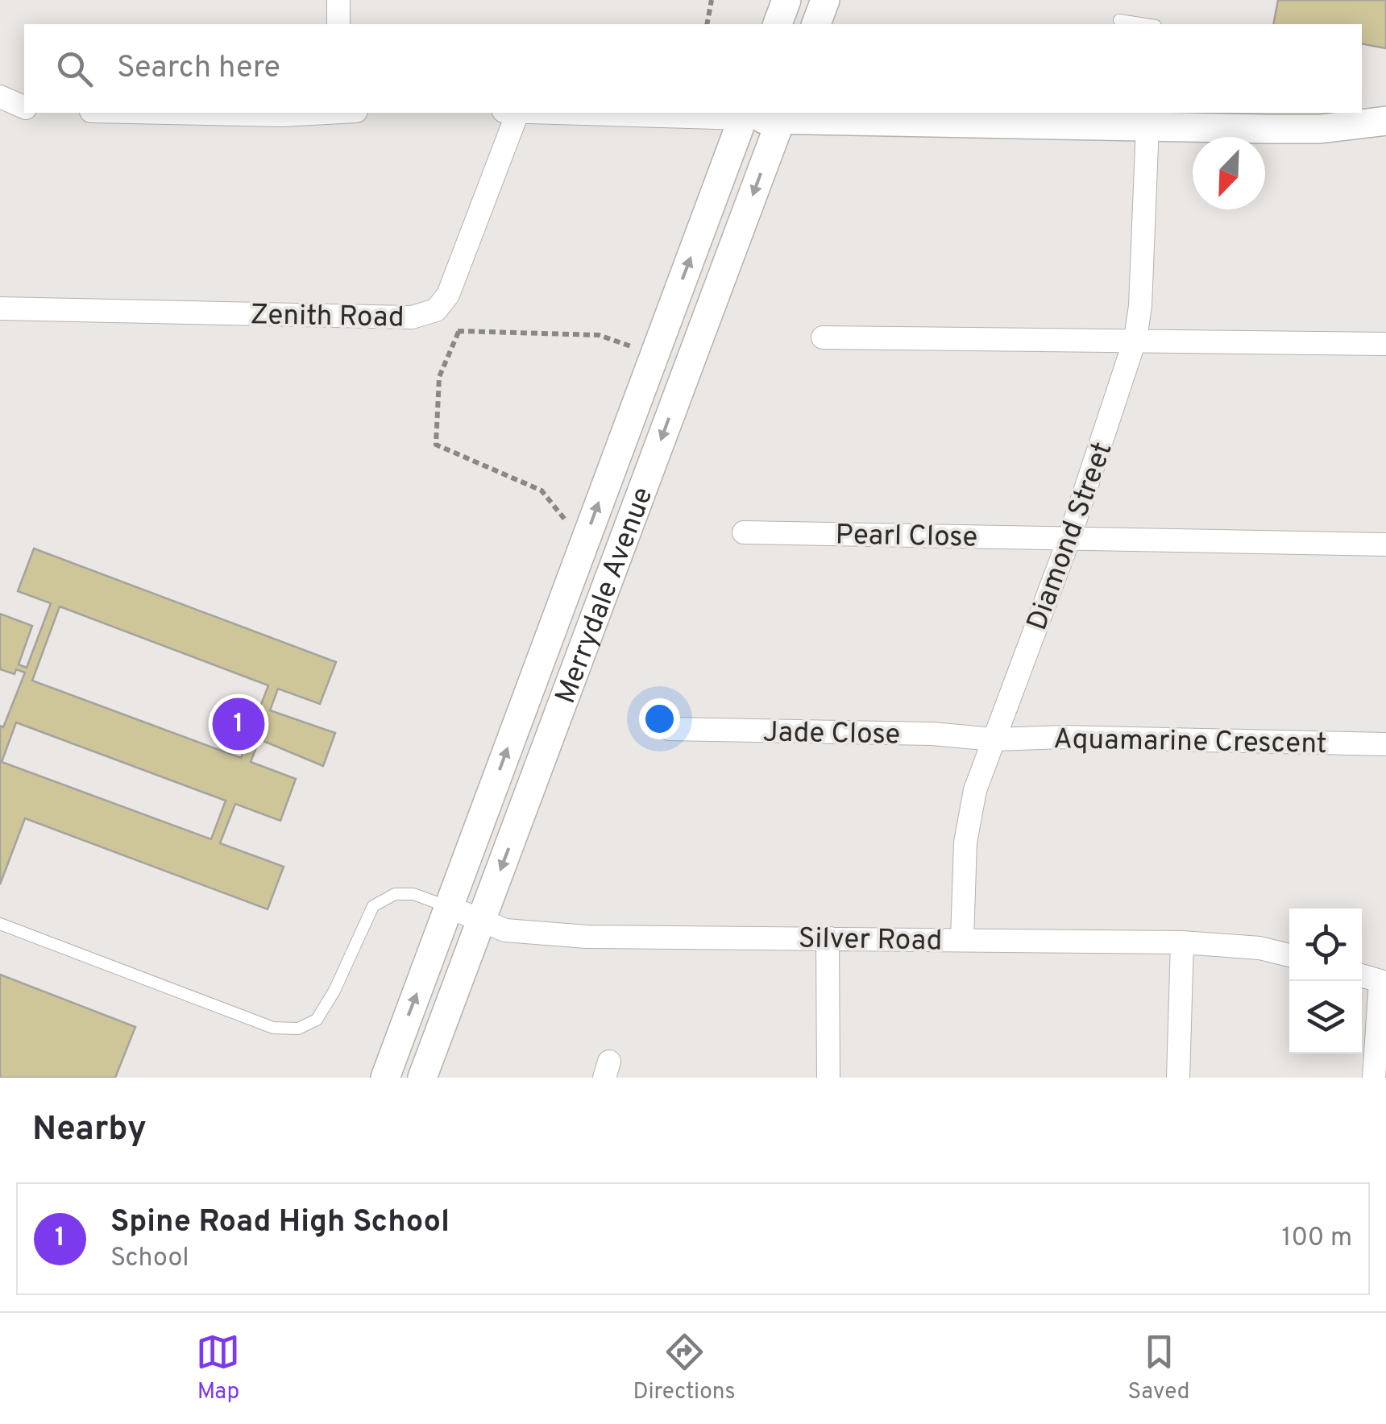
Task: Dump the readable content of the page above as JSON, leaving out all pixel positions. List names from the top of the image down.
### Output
{
  "streets": {
    "street": [
      "Zenith Road",
      "Pearl Close",
      "Diamond Street",
      "Merrydale Avenue",
      "Jade Close",
      "Aquamarine Crescent",
      "Silver Road"
    ]
  },
  "crossings": [
    ["Pearl Close", "Diamond Street"],
    ["Diamond Street", "Jade Close"],
    ["Diamond Street", "Aquamarine Crescent"],
    ["Diamond Street", "Silver Road"],
    ["Merrydale Avenue", "Silver Road"],
    ["Jade Close", "Aquamarine Crescent"]
  ],
  "north": "bottom left",
  "page": {
    "search": "Search here",
    "pins": "1",
    "heading": "Nearby",
    "list": [
      {
        "mark": "1",
        "name": "Spine Road High School",
        "note": "School",
        "value": "100 m"
      }
    ],
    "nav": ["Map", "Directions", "Saved"]
  }
}
